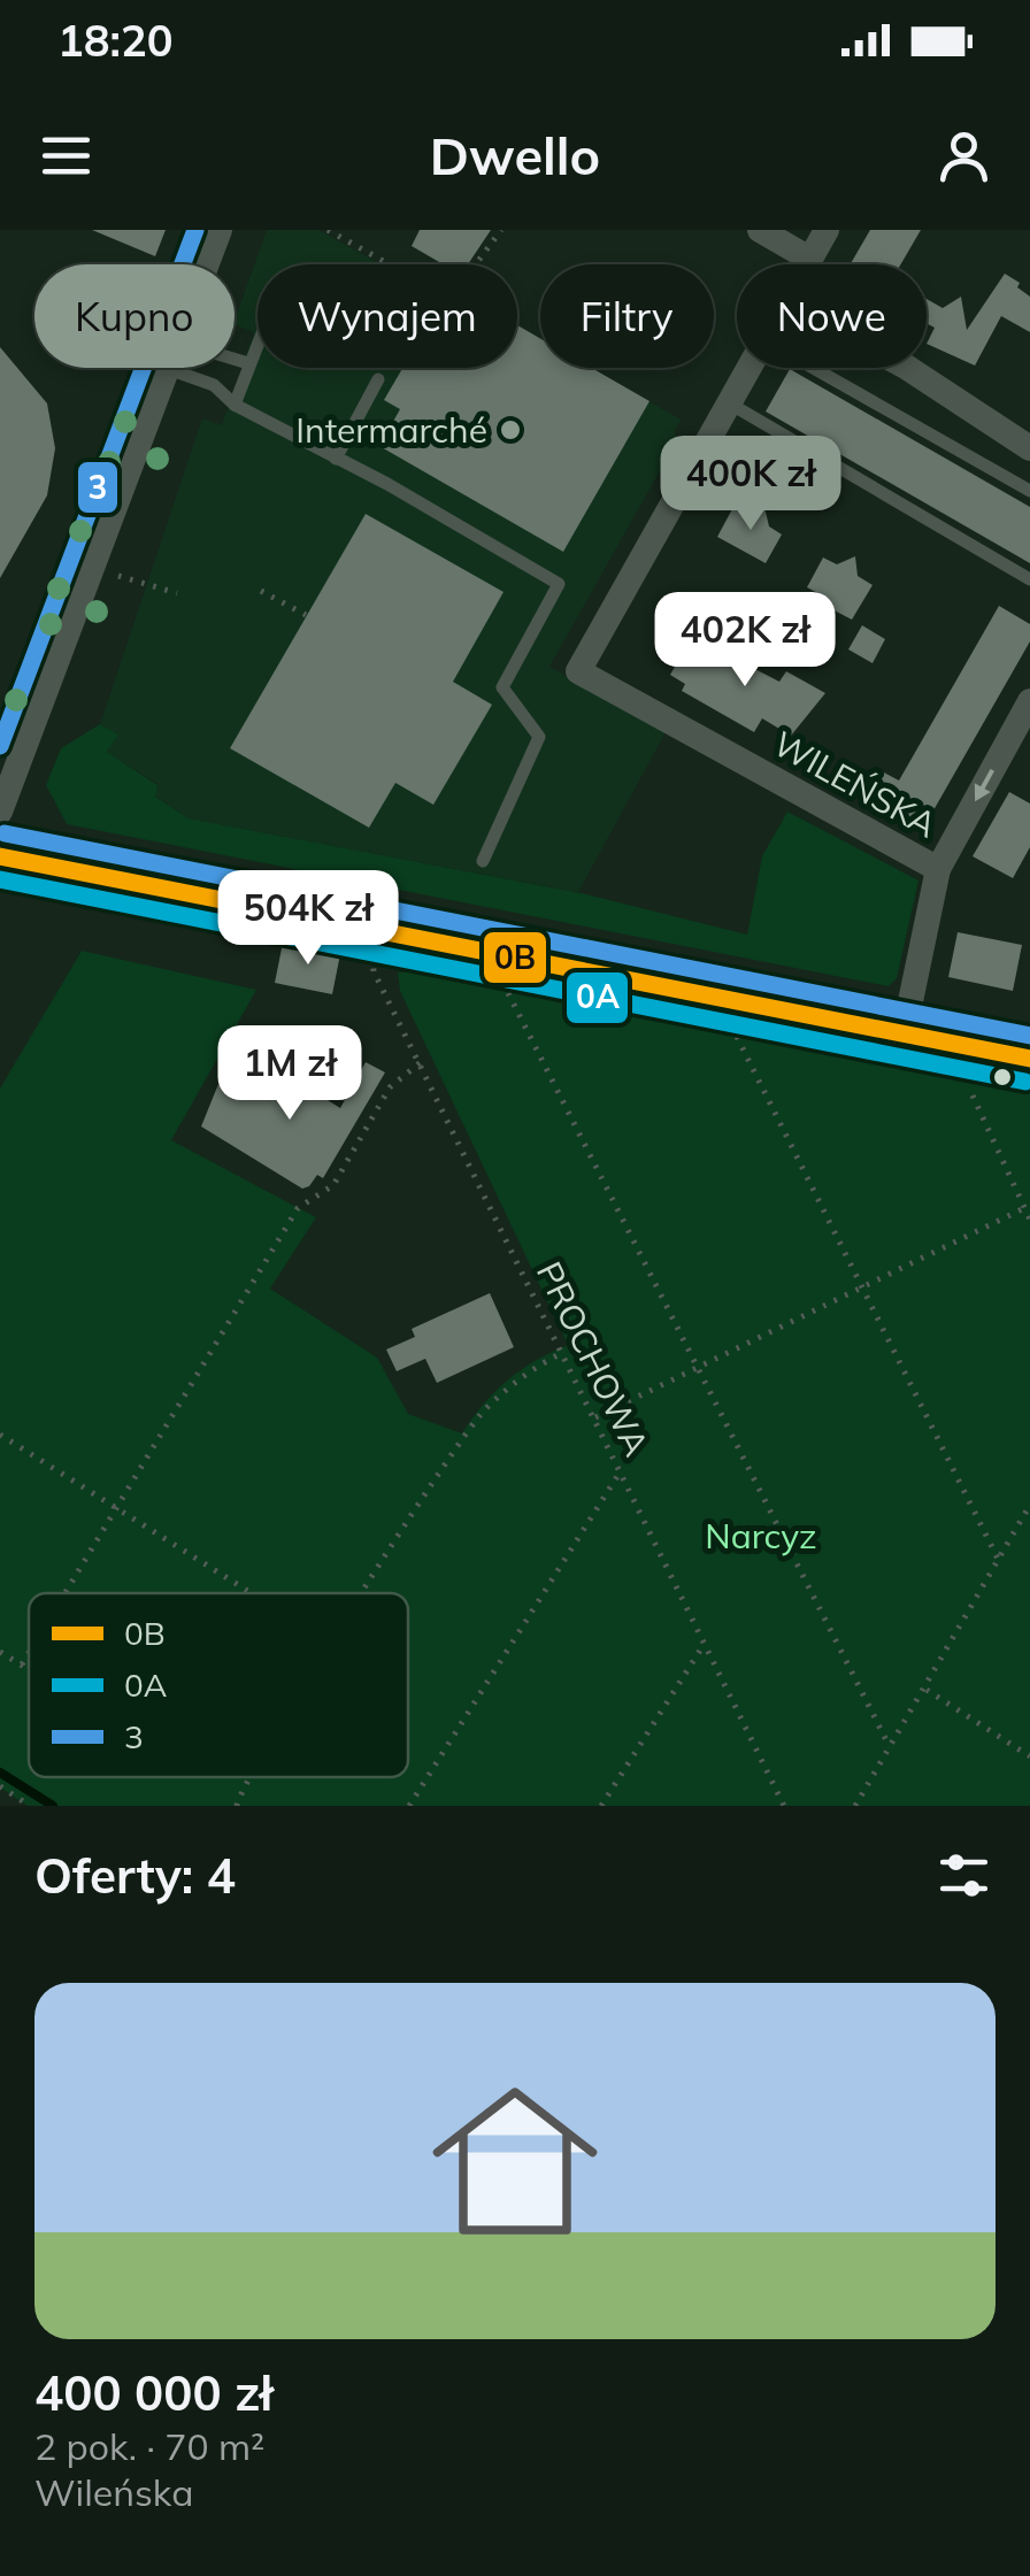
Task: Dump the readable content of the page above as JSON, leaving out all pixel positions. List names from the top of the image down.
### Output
{
  "streets": {
    "street": ["WILEŃSKA"],
    "path": ["PROCHOWA"]
  },
  "parks": ["Narcyz"],
  "places": ["Intermarché"],
  "lines": ["transit line 3", "transit line 0B", "transit line 0A"],
  "legend": ["0B", "0A", "3"],
  "page": {
    "status": "18:20",
    "header": "Dwello",
    "chip": [
      "Kupno",
      "Wynajem",
      "Filtry",
      "Nowe"
    ],
    "price": [
      "400K zł",
      "402K zł",
      "504K zł",
      "1M zł"
    ],
    "heading": "Oferty: 4",
    "list": [
      {
        "name": "400 000 zł",
        "note": "2 pok. · 70 m² · Wileńska"
      }
    ]
  }
}
